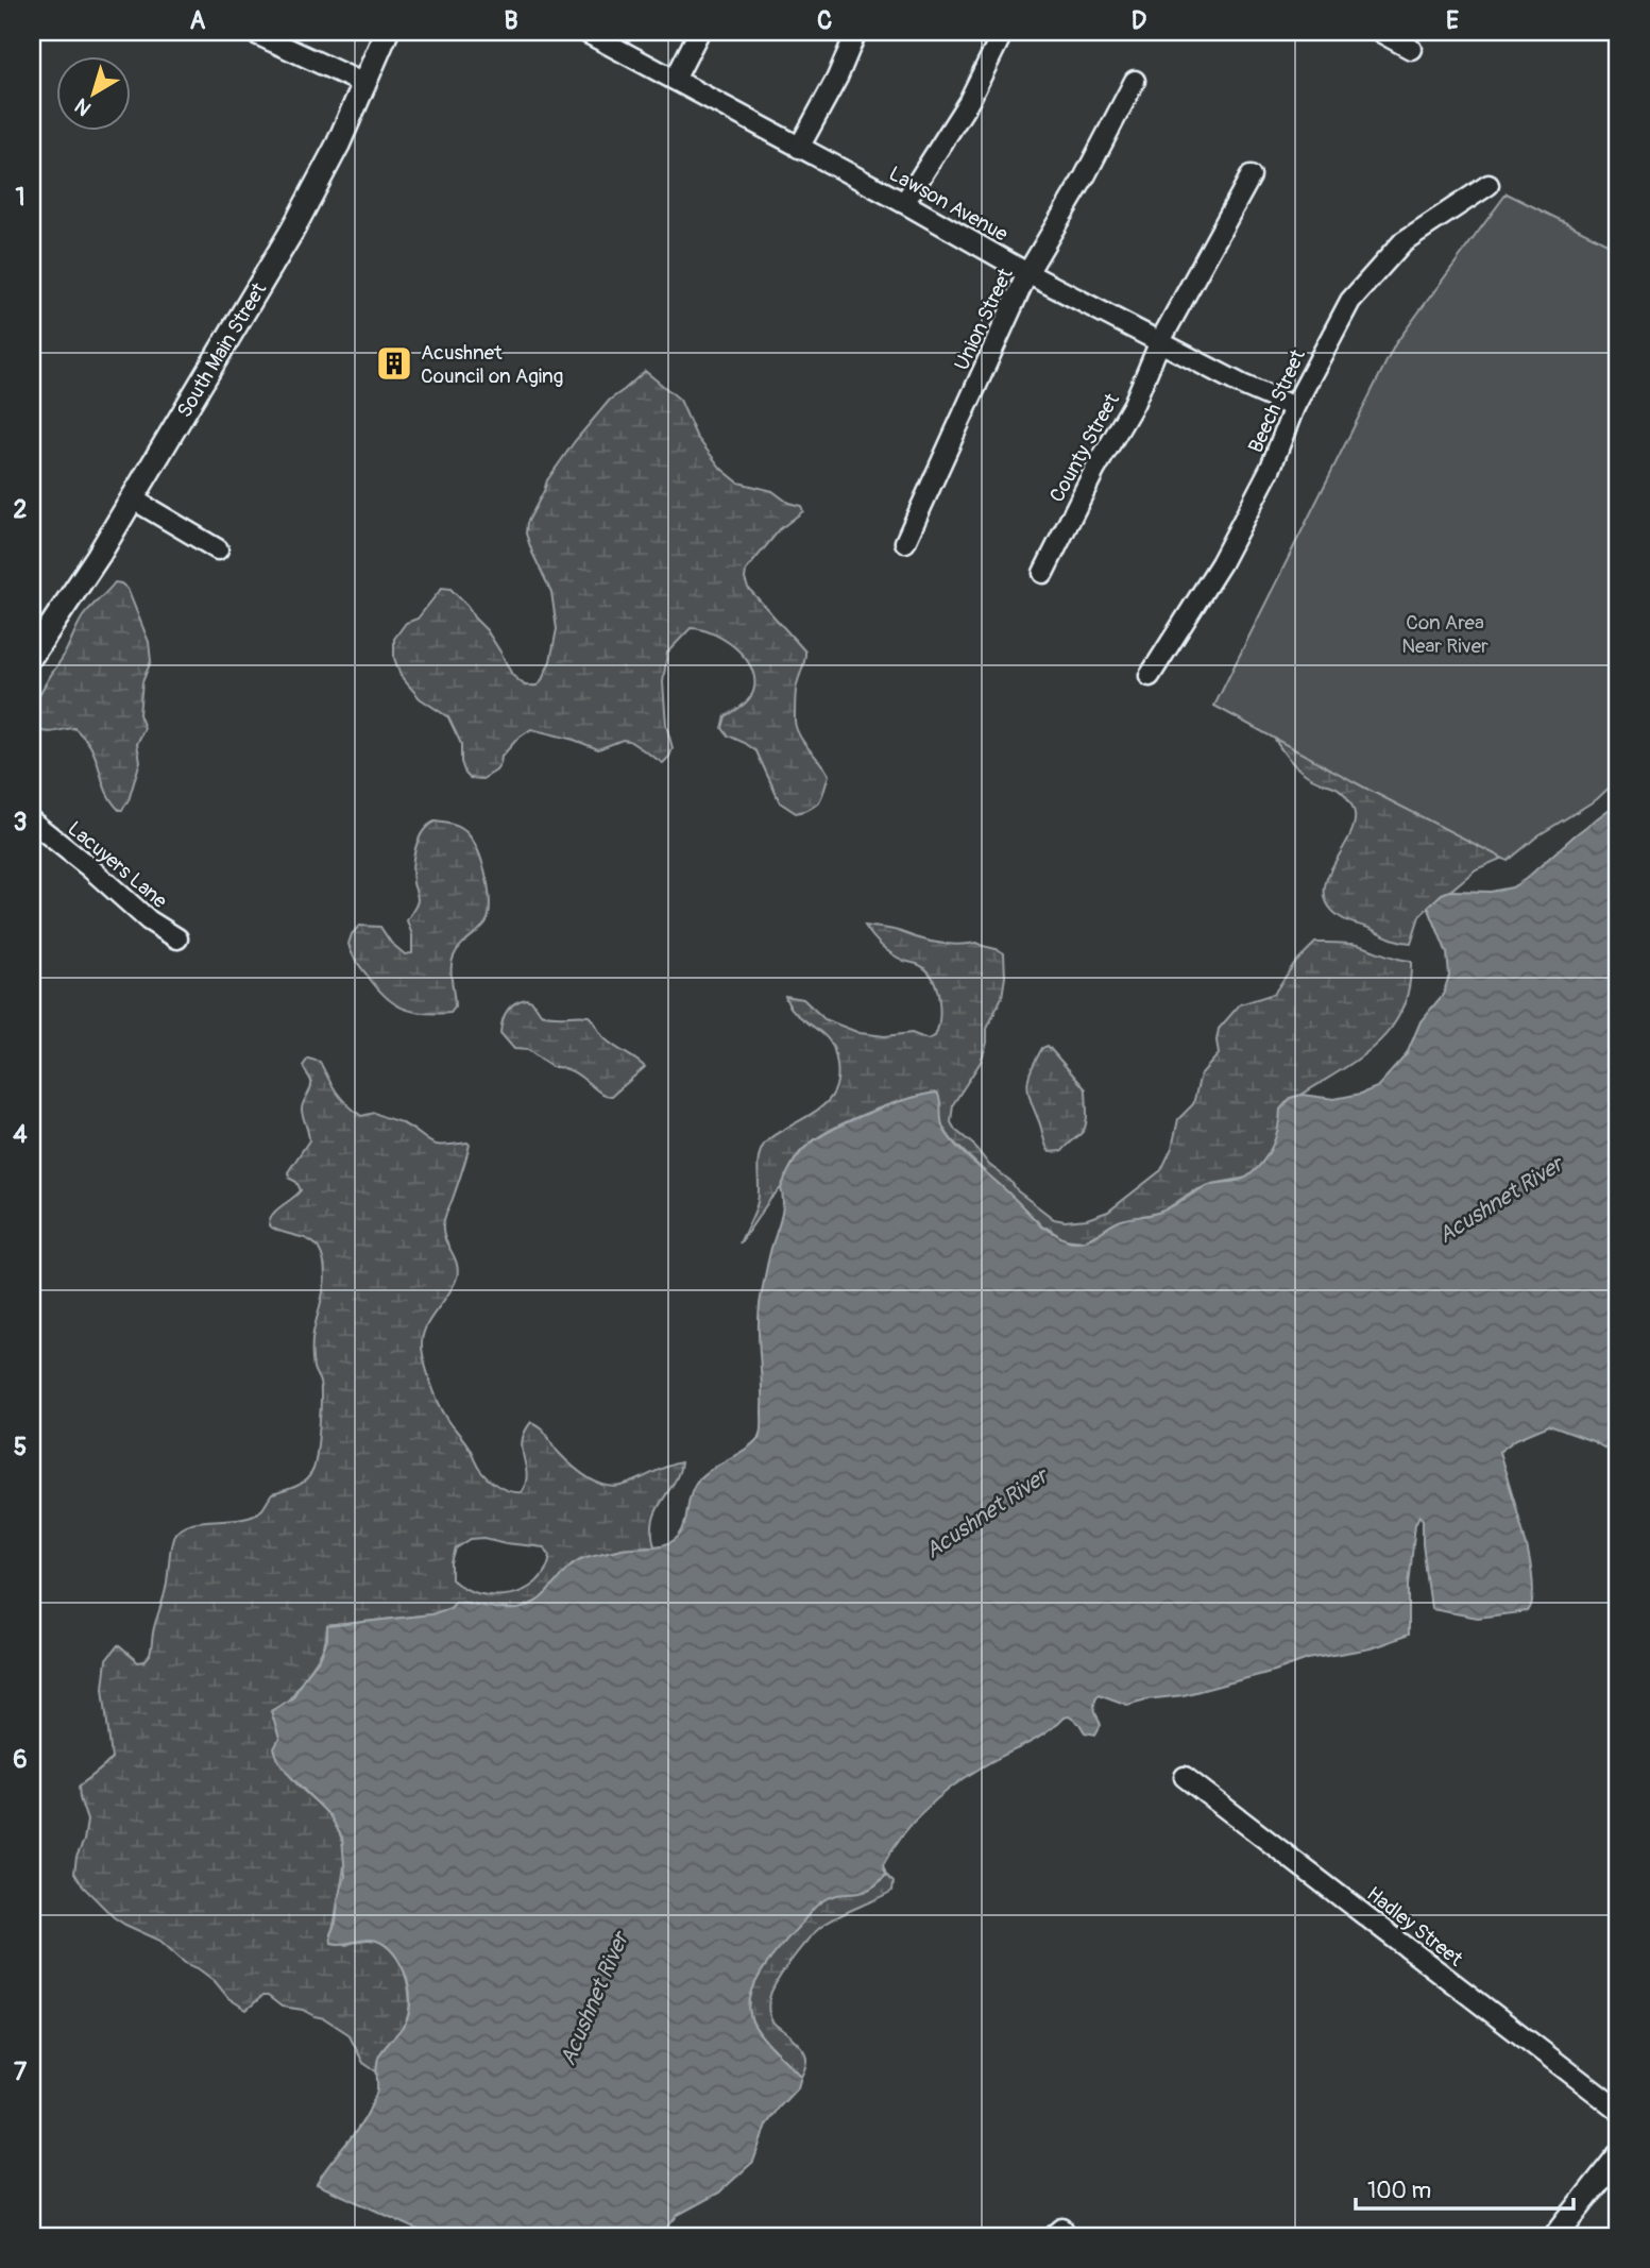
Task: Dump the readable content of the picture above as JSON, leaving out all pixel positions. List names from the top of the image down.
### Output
{
  "streets": {
    "main road": ["South Main Street"],
    "street": [
      "Lawson Avenue",
      "Union Street",
      "Beech Street",
      "County Street",
      "Lacuyers Lane",
      "Hadley Street"
    ]
  },
  "crossings": [
    ["Lawson Avenue", "Union Street"],
    ["Lawson Avenue", "Beech Street"],
    ["Lawson Avenue", "County Street"]
  ],
  "water": ["Acushnet River"],
  "parks": ["Con Area Near River"],
  "places": {
    "building": ["Acushnet Council on Aging"]
  },
  "scale_bar": "100 m",
  "north": "bottom left",
  "grid": {
    "columns": [
      "A",
      "B",
      "C",
      "D",
      "E"
    ],
    "rows": [
      "1",
      "2",
      "3",
      "4",
      "5",
      "6",
      "7"
    ]
  }
}
